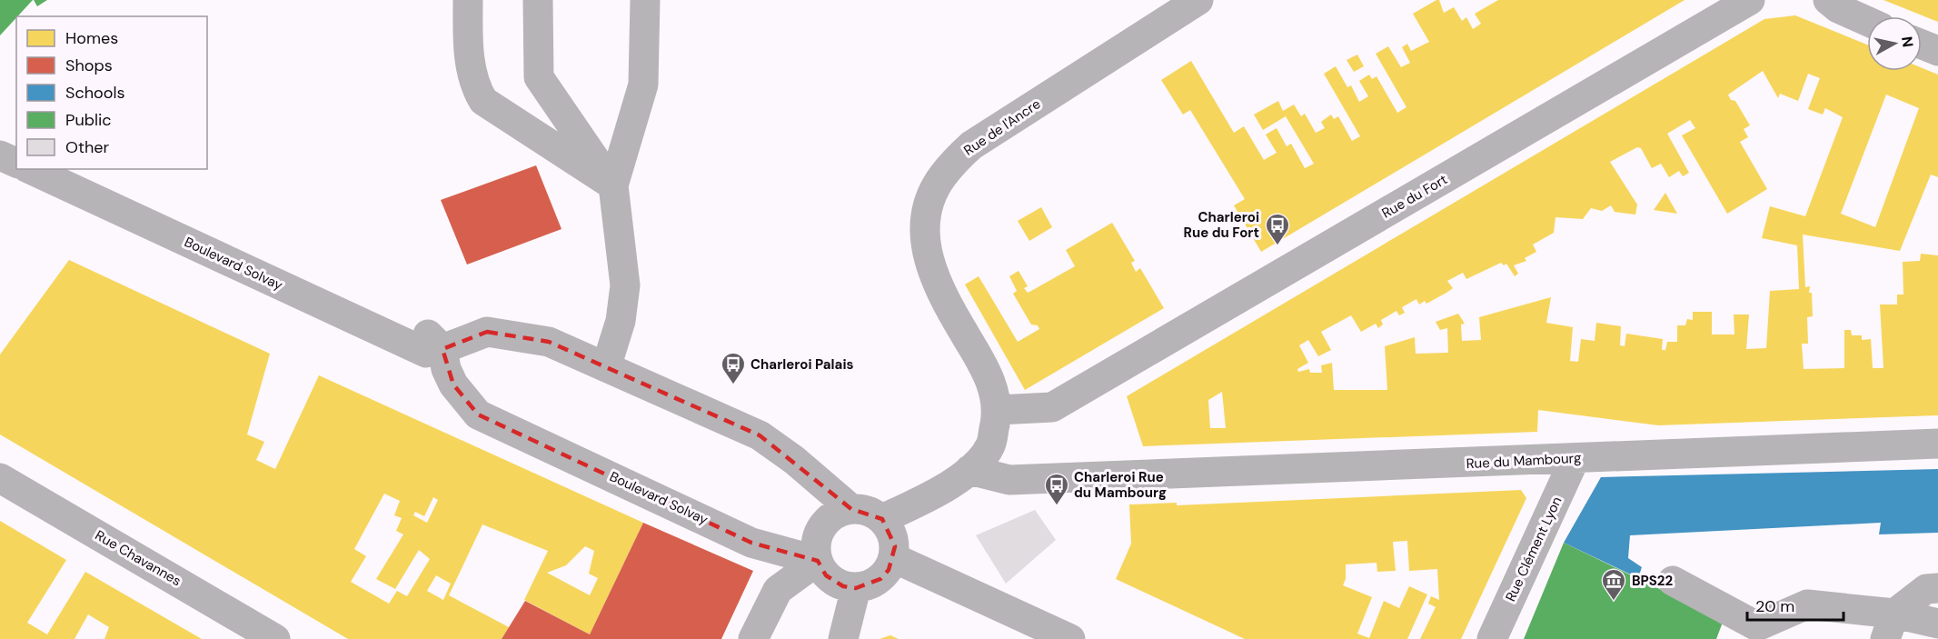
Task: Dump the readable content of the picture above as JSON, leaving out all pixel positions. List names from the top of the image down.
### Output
{
  "streets": {
    "street": [
      "Rue de l'Ancre",
      "Rue du Fort",
      "Boulevard Solvay",
      "Rue du Mambourg",
      "Rue Clément Lyon",
      "Rue Chavannes"
    ]
  },
  "crossings": [
    ["Rue de l'Ancre", "Rue du Fort"],
    ["Rue du Mambourg", "Rue Clément Lyon"]
  ],
  "places": {
    "bus stop": ["Charleroi Rue du Fort", "Charleroi Palais", "Charleroi Rue du Mambourg"],
    "museum": ["BPS22"]
  },
  "legend": [
    "Homes",
    "Shops",
    "Schools",
    "Public",
    "Other"
  ],
  "scale_bar": "20 m",
  "north": "right"
}
